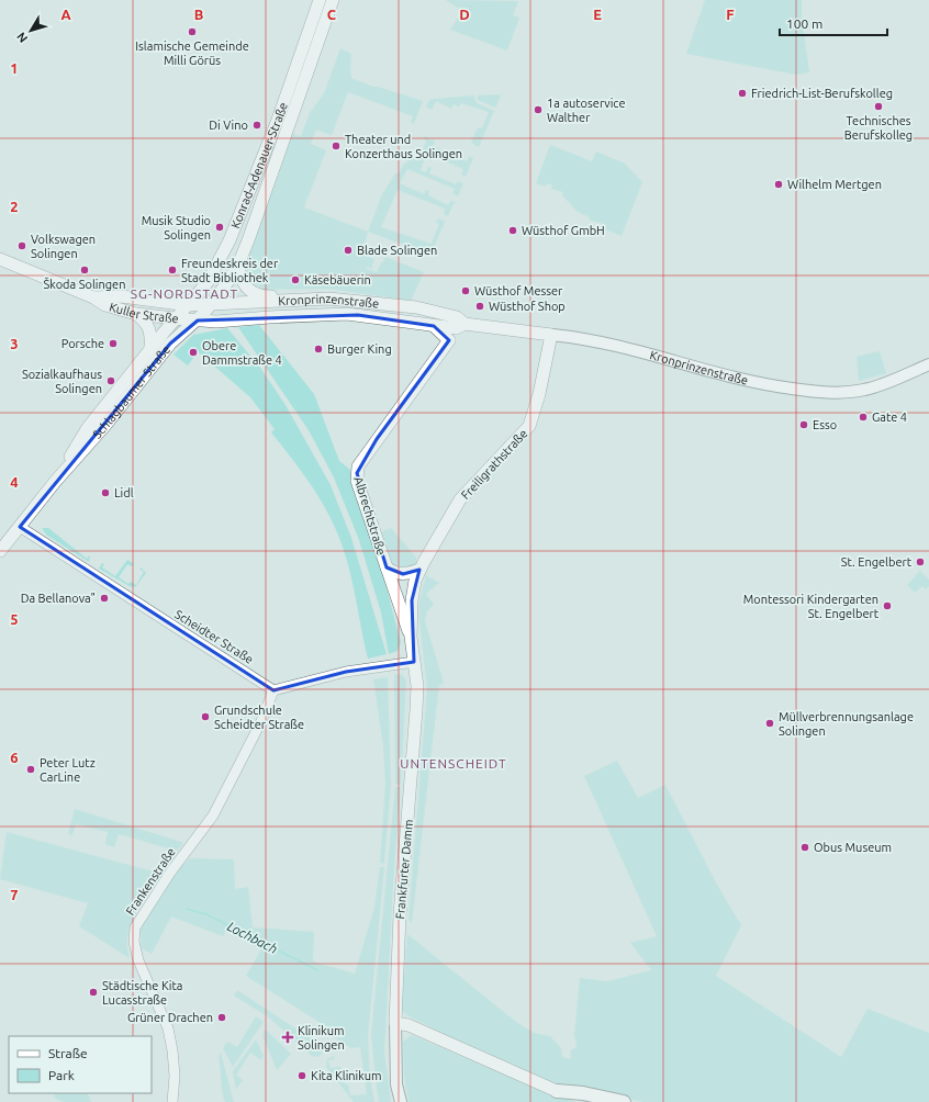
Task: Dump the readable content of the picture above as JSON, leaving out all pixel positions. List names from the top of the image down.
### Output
{
  "streets": {
    "main road": [
      "Konrad-Adenauer-Straße",
      "Kronprinzenstraße",
      "Kuller Straße",
      "Schlagbaumer Straße",
      "Freiligrathstraße",
      "Albrechtstraße",
      "Frankfurter Damm"
    ],
    "street": ["Scheidter Straße", "Frankenstraße"]
  },
  "crossings": [
    ["Konrad-Adenauer-Straße", "Kronprinzenstraße"],
    ["Konrad-Adenauer-Straße", "Kuller Straße"],
    ["Konrad-Adenauer-Straße", "Schlagbaumer Straße"],
    ["Kronprinzenstraße", "Kuller Straße"],
    ["Kronprinzenstraße", "Schlagbaumer Straße"],
    ["Kronprinzenstraße", "Freiligrathstraße"],
    ["Kronprinzenstraße", "Albrechtstraße"],
    ["Kuller Straße", "Schlagbaumer Straße"],
    ["Schlagbaumer Straße", "Scheidter Straße"],
    ["Freiligrathstraße", "Albrechtstraße"],
    ["Freiligrathstraße", "Frankfurter Damm"],
    ["Albrechtstraße", "Frankfurter Damm"],
    ["Scheidter Straße", "Frankenstraße"]
  ],
  "districts": ["SG-NORDSTADT", "UNTENSCHEIDT"],
  "water": ["Lochbach"],
  "places": {
    "other": [
      "Islamische Gemeinde Milli Görüs",
      "Friedrich-List-Berufskolleg",
      "Technisches Berufskolleg",
      "1a autoservice Walther",
      "Di Vino",
      "Theater und Konzerthaus Solingen",
      "Wilhelm Mertgen",
      "Musik Studio Solingen",
      "Wüsthof GmbH",
      "Volkswagen Solingen",
      "Blade Solingen",
      "Škoda Solingen",
      "Freundeskreis der Stadt Bibliothek",
      "Käsebäuerin",
      "Wüsthof Messer",
      "Wüsthof Shop",
      "Porsche",
      "Burger King",
      "Obere Dammstraße 4",
      "Sozialkaufhaus Solingen",
      "Gate 4",
      "Esso",
      "Lidl",
      "St. Engelbert",
      "Da Bellanova\"",
      "Montessori Kindergarten St. Engelbert",
      "Grundschule Scheidter Straße",
      "Müllverbrennungsanlage Solingen",
      "Peter Lutz CarLine",
      "Obus Museum",
      "Städtische Kita Lucasstraße",
      "Grüner Drachen",
      "Kita Klinikum"
    ],
    "health": ["Klinikum Solingen"]
  },
  "legend": ["Straße", "Park"],
  "scale_bar": "100 m",
  "north": "bottom left",
  "grid": {
    "columns": [
      "A",
      "B",
      "C",
      "D",
      "E",
      "F"
    ],
    "rows": [
      "1",
      "2",
      "3",
      "4",
      "5",
      "6",
      "7"
    ]
  }
}
